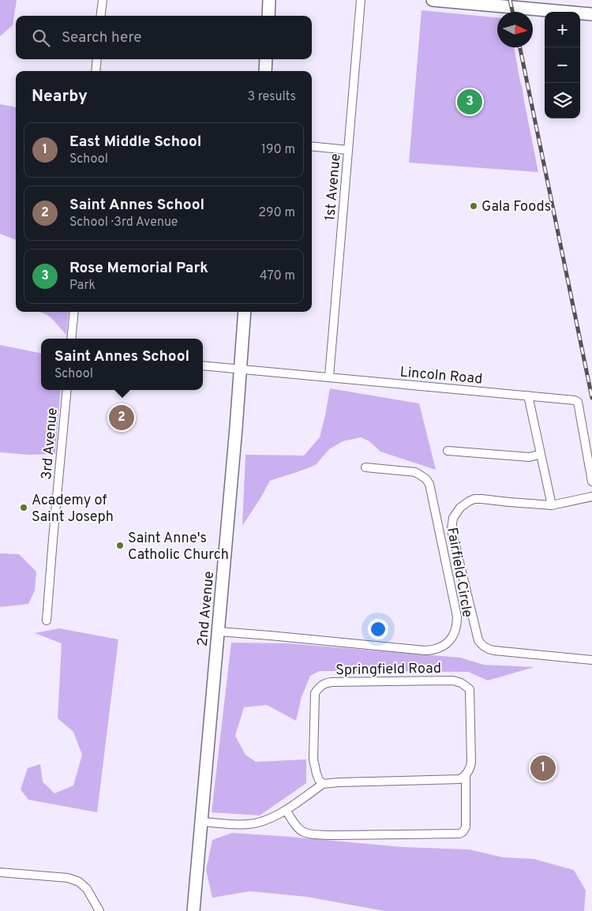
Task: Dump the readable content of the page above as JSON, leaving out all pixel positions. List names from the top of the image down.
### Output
{
  "streets": {
    "street": [
      "1st Avenue",
      "Lincoln Road",
      "3rd Avenue",
      "Fairfield Circle",
      "2nd Avenue",
      "Springfield Road"
    ]
  },
  "crossings": [
    ["1st Avenue", "Lincoln Road"],
    ["Lincoln Road", "2nd Avenue"],
    ["Fairfield Circle", "2nd Avenue"]
  ],
  "places": ["Gala Foods", "Academy of Saint Joseph", "Saint Anne's Catholic Church"],
  "north": "right",
  "page": {
    "map_buttons": ["+", "−"],
    "search": "Search here",
    "heading": ["Nearby", "3 results"],
    "pins": ["3", "2", "1"],
    "list": [
      {
        "mark": "1",
        "name": "East Middle School",
        "note": "School",
        "value": "190 m"
      },
      {
        "mark": "2",
        "name": "Saint Annes School",
        "note": "School · 3rd Avenue",
        "value": "290 m"
      },
      {
        "mark": "3",
        "name": "Rose Memorial Park",
        "note": "Park",
        "value": "470 m"
      }
    ],
    "popup": ["Saint Annes School", "School"]
  }
}
